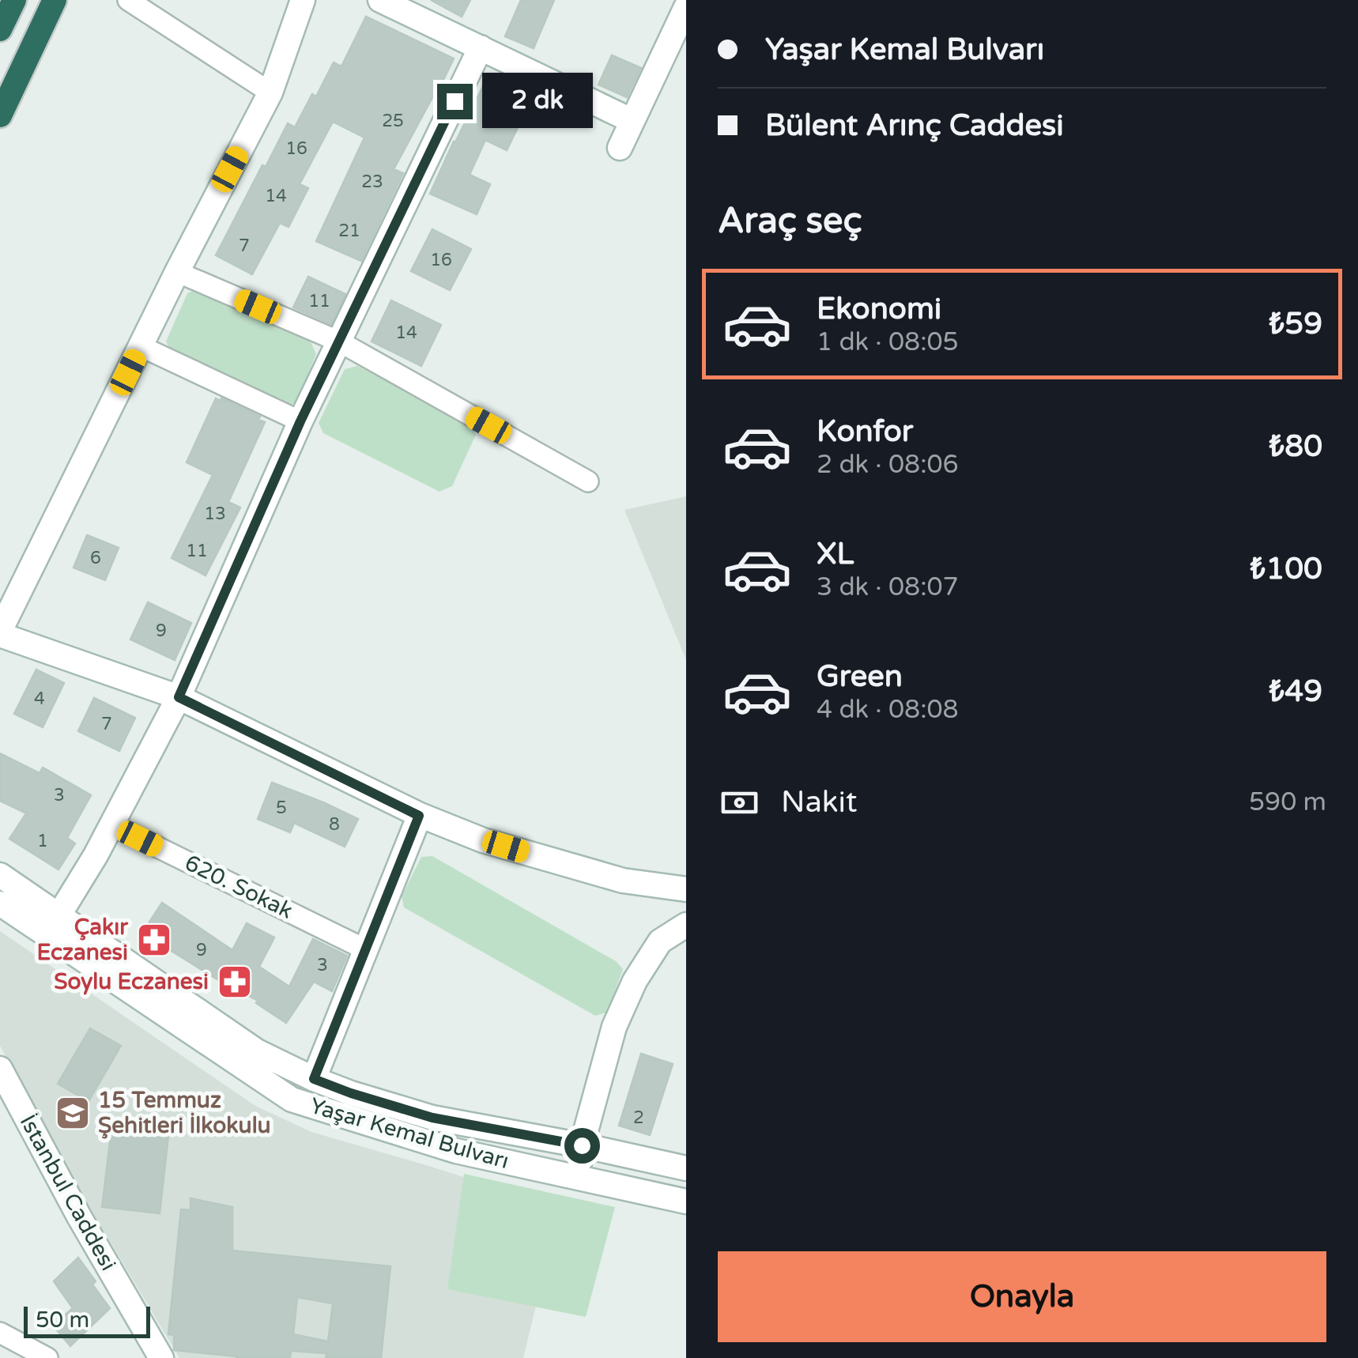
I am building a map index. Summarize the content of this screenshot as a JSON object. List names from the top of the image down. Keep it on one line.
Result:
{"streets":{"street":["620. Sokak","Yaşar Kemal Bulvarı","İstanbul Caddesi"]},"places":{"pharmacy":["Çakır Eczanesi","Soylu Eczanesi"],"school or university":["15 Temmuz Şehitleri İlkokulu"]},"house_numbers":["25","16","23","14","21","7","16","11","14","13","11","6","9","4","7","3","5","8","1","9","3","2"],"scale_bar":"50 m","page":{"banner":["Yaşar Kemal Bulvarı","Bülent Arınç Caddesi"],"bubble":"2 dk","heading":"Araç seç","list":[{"name":"Ekonomi","note":"1 dk · 08:05","value":"₺59"},{"name":"Konfor","note":"2 dk · 08:06","value":"₺80"},{"name":"XL","note":"3 dk · 08:07","value":"₺100"},{"name":"Green","note":"4 dk · 08:08","value":"₺49"}],"pay":["Nakit","590 m"],"buttons":"Onayla","scale":"50 m"}}
